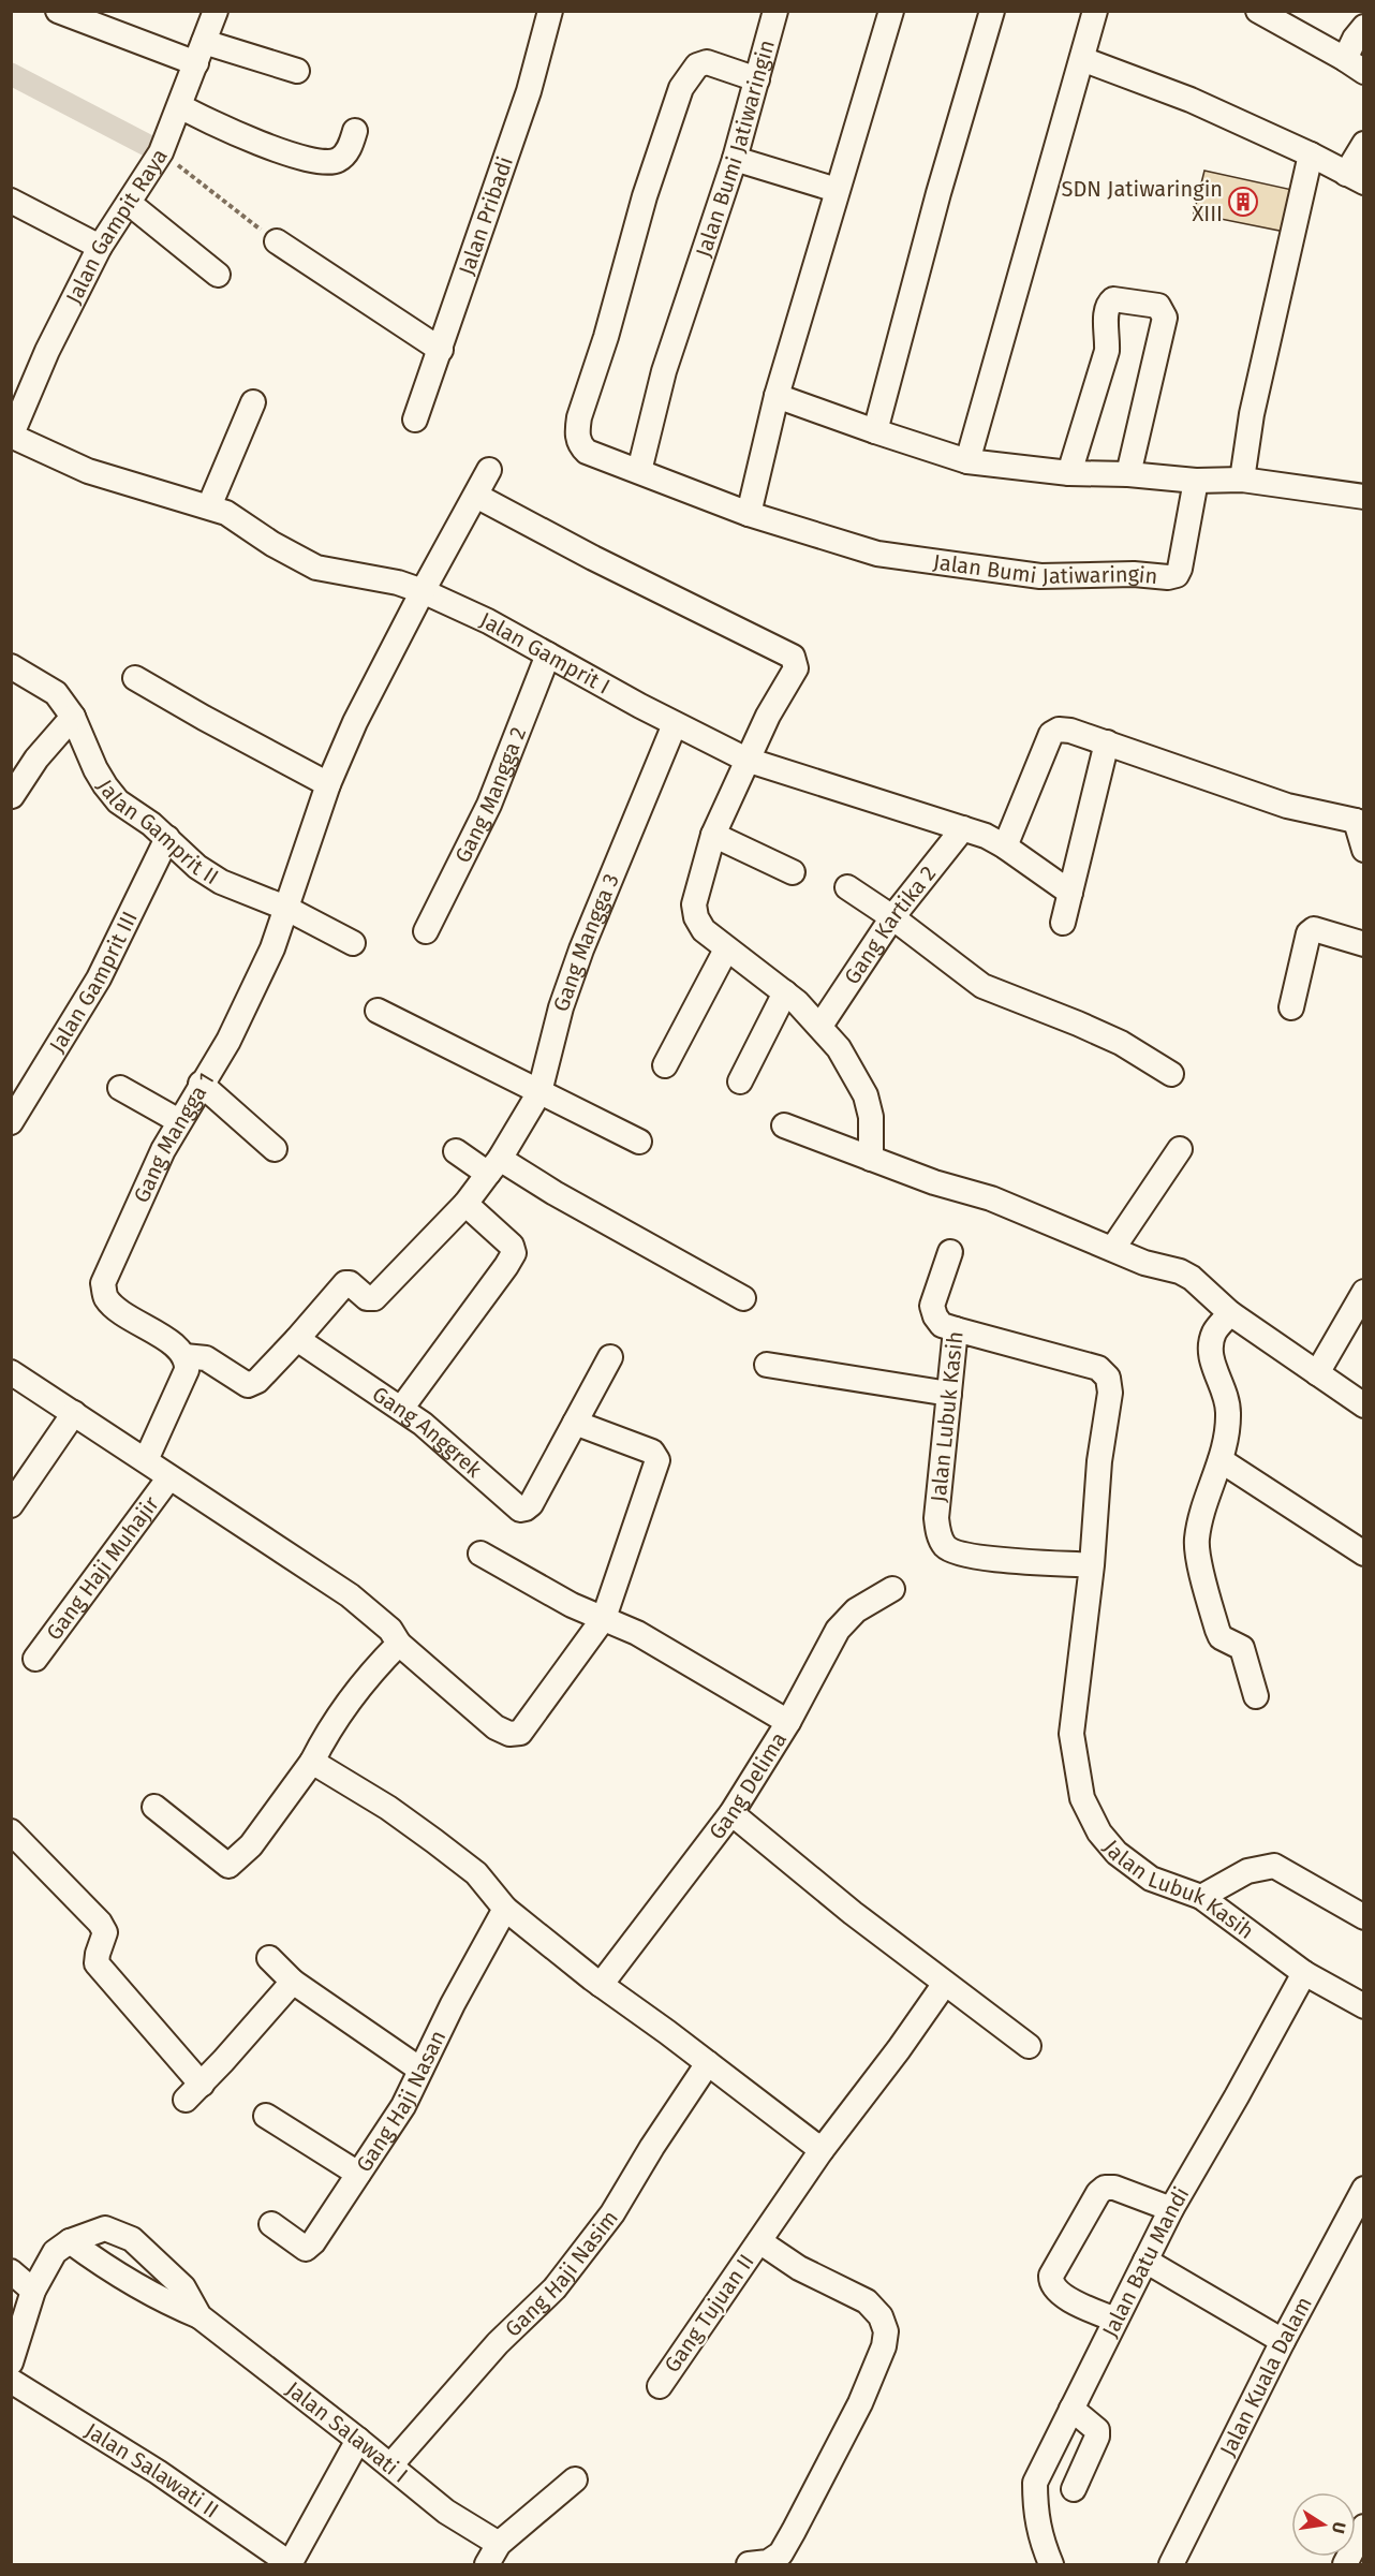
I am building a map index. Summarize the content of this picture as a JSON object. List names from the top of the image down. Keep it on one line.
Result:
{"streets":{"street":["Jalan Bumi Jatiwaringin","Jalan Pribadi","Jalan Gampit Raya","Jalan Gamprit I","Gang Mangga 2","Jalan Gamprit II","Gang Kartika 2","Gang Mangga 3","Jalan Gamprit III","Gang Mangga 1","Jalan Lubuk Kasih","Gang Anggrek","Gang Haji Muhajir","Gang Delima","Gang Haji Nasan","Jalan Batu Mandi","Gang Haji Nasim","Gang Tujuan II","Jalan Kuala Dalam","Jalan Salawati I","Jalan Salawati II"]},"crossings":[["Jalan Gampit Raya","Jalan Gamprit I"],["Jalan Gamprit I","Gang Mangga 2"],["Jalan Gamprit I","Gang Kartika 2"],["Jalan Gamprit I","Gang Mangga 3"],["Jalan Gamprit I","Gang Mangga 1"],["Jalan Gamprit II","Jalan Gamprit III"],["Jalan Gamprit II","Gang Mangga 1"],["Gang Mangga 3","Gang Anggrek"],["Jalan Lubuk Kasih","Jalan Batu Mandi"],["Gang Haji Nasim","Jalan Salawati I"]],"places":{"building":["SDN Jatiwaringin XIII"]},"north":"right"}
